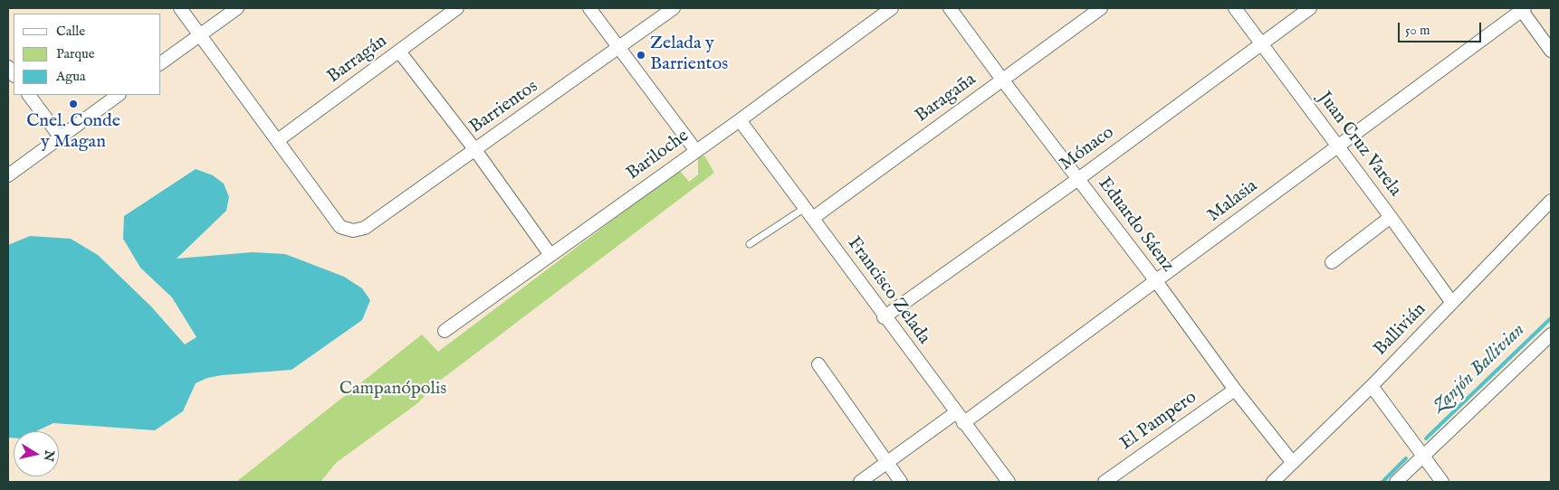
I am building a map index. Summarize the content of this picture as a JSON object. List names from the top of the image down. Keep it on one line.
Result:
{"streets":{"street":["Barragán","Baragaña","Barrientos","Juan Cruz Varela","Mónaco","Bariloche","Malasia","Eduardo Sáenz","Francisco Zelada","Ballivián","El Pampero"]},"crossings":[["Barragán","Barrientos"],["Baragaña","Eduardo Sáenz"],["Baragaña","Francisco Zelada"],["Juan Cruz Varela","Mónaco"],["Juan Cruz Varela","Malasia"],["Juan Cruz Varela","Ballivián"],["Mónaco","Eduardo Sáenz"],["Mónaco","Francisco Zelada"],["Bariloche","Francisco Zelada"],["Malasia","Eduardo Sáenz"],["Malasia","Francisco Zelada"],["Eduardo Sáenz","Ballivián"],["Eduardo Sáenz","El Pampero"]],"water":["Zanjón Ballivian"],"parks":["Campanópolis"],"places":["Zelada y Barrientos","Cnel. Conde y Magan"],"legend":["Calle","Parque","Agua"],"scale_bar":"50 m","north":"right"}
